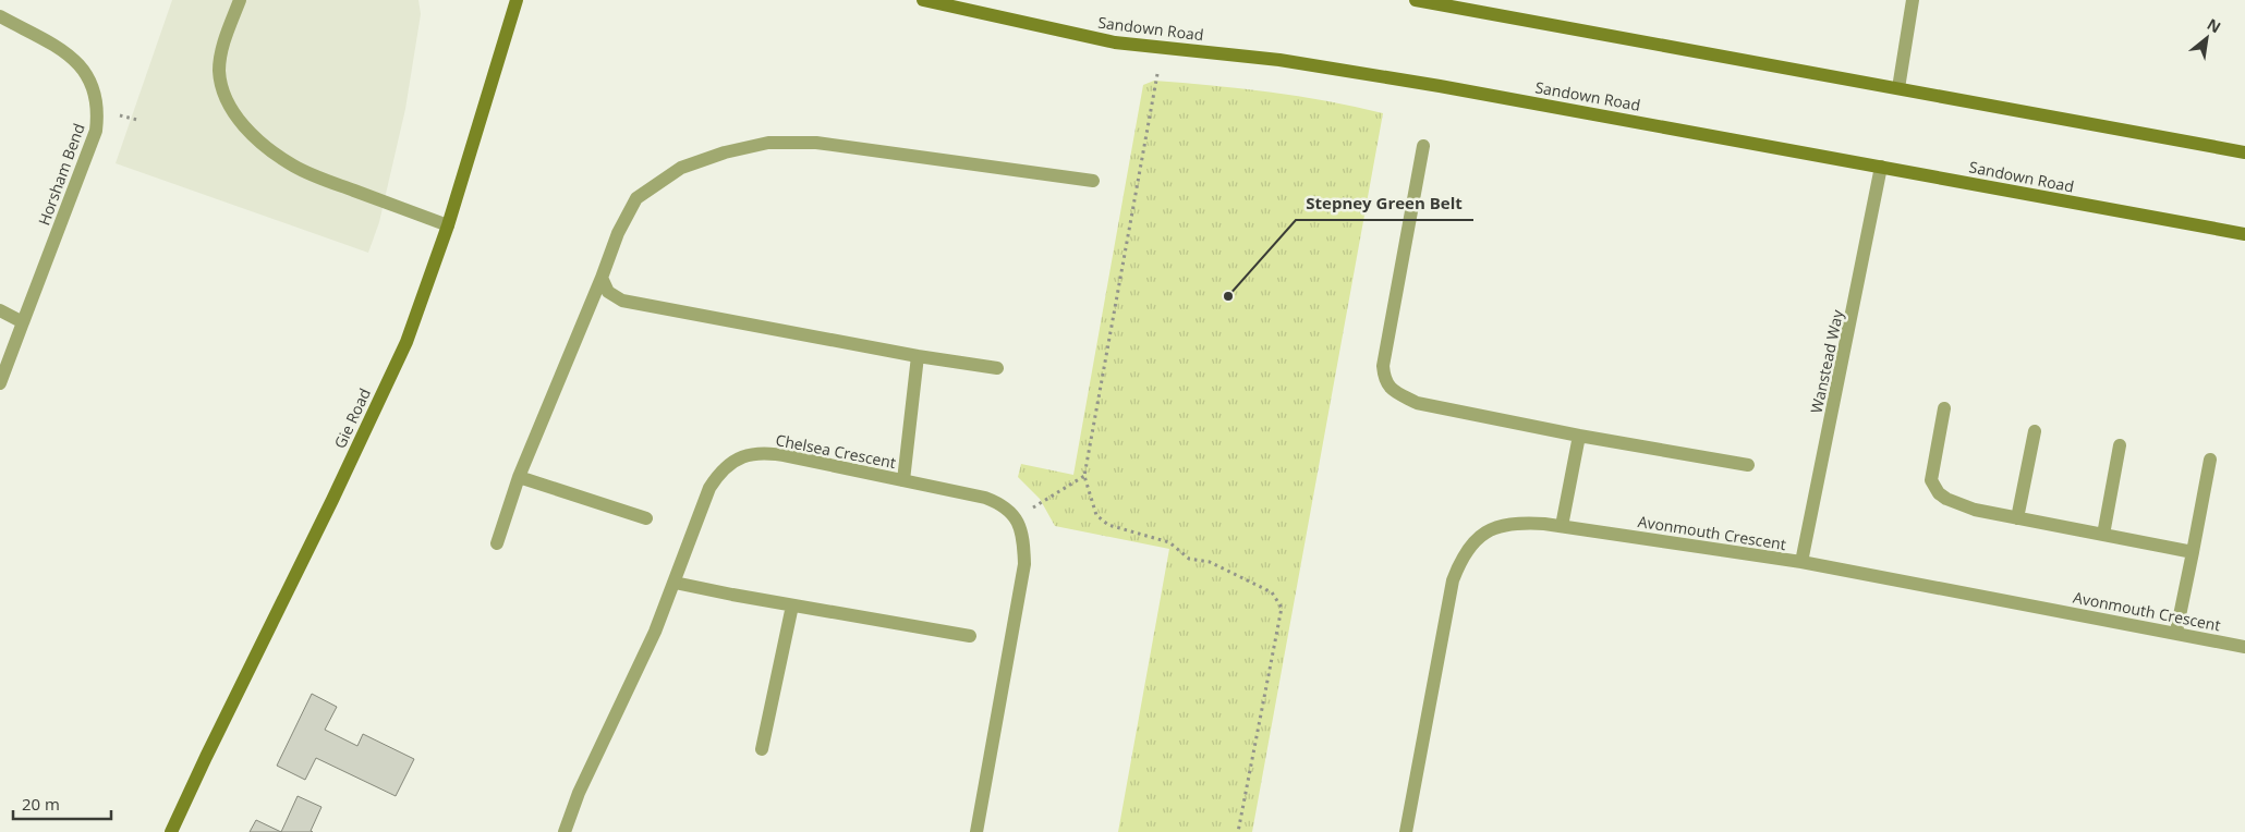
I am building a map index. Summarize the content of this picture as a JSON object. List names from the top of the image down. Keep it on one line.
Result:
{"streets":{"main road":["Sandown Road","Gie Road"],"street":["Horsham Bend","Wanstead Way","Chelsea Crescent","Avonmouth Crescent"]},"crossings":[["Sandown Road","Wanstead Way"],["Wanstead Way","Avonmouth Crescent"]],"places":["Stepney Green Belt"],"scale_bar":"20 m","north":"top right"}
